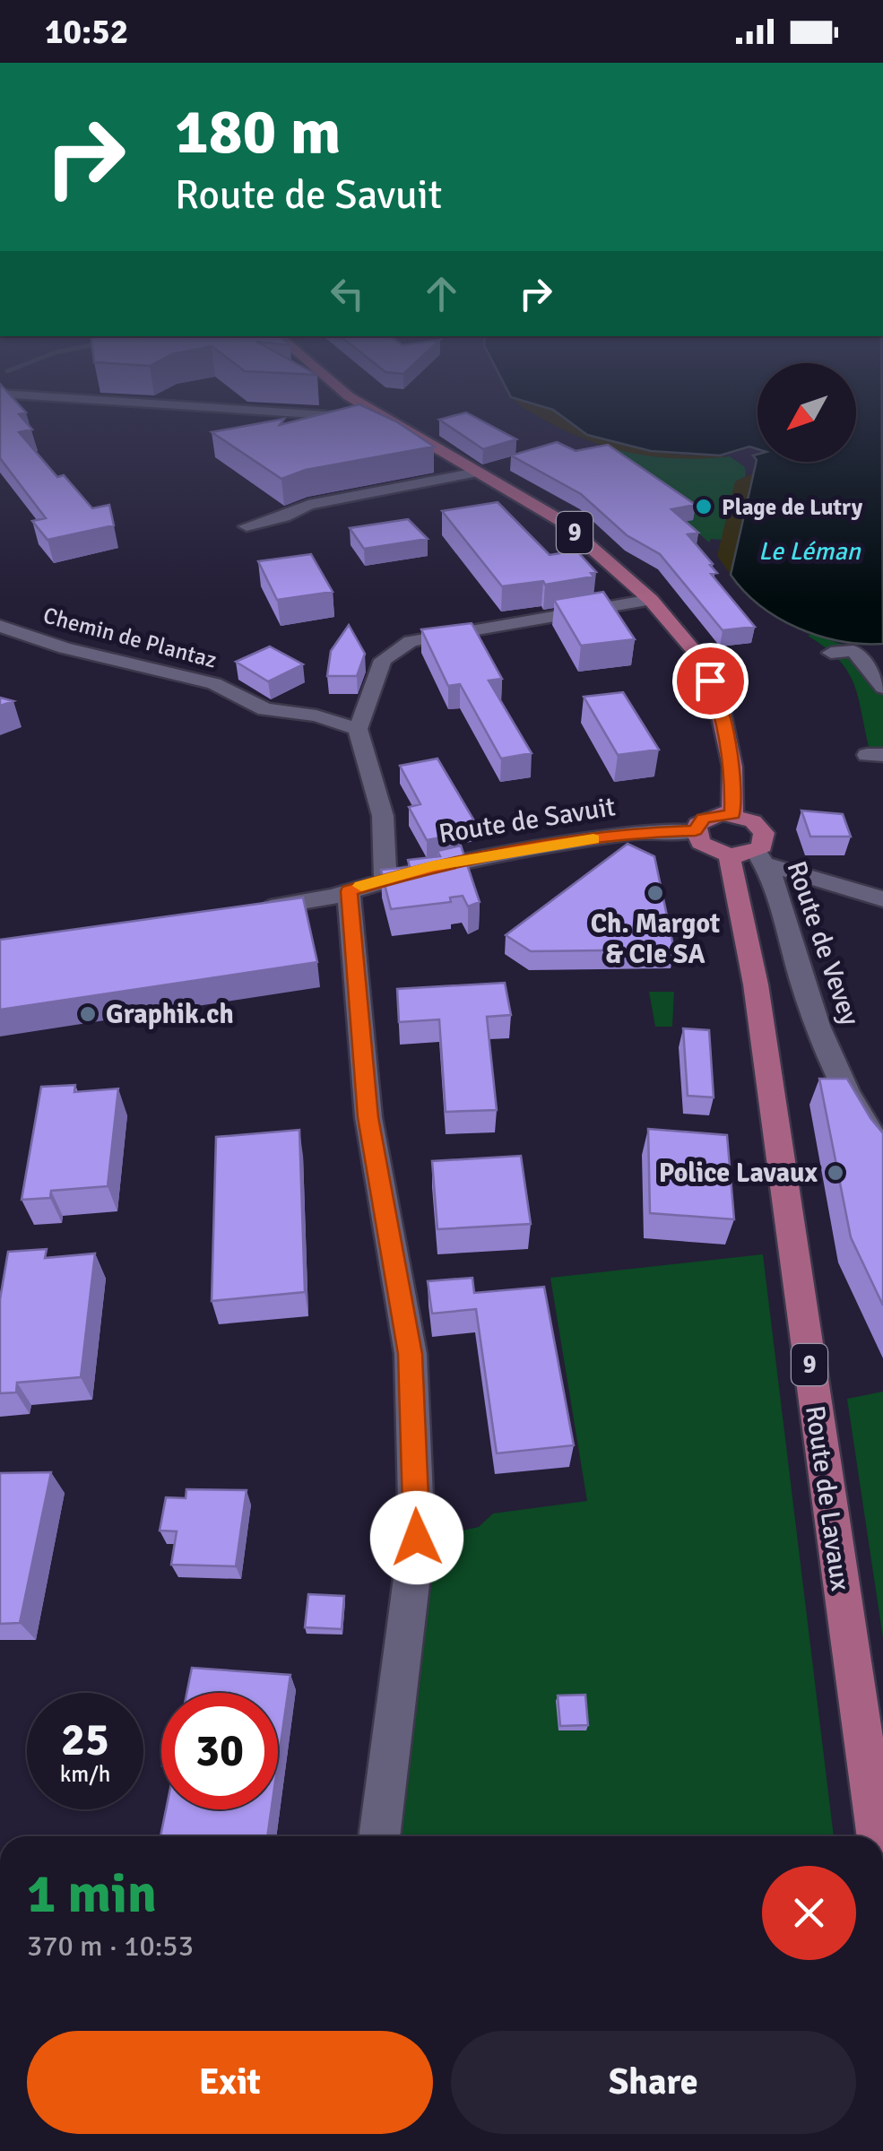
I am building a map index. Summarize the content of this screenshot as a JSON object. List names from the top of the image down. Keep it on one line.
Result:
{"streets":{"main road":["9","Route de Lavaux"],"street":["Chemin de Plantaz","Route de Savuit","Route de Vevey"]},"crossings":[["9","Route de Lavaux"],["Route de Vevey","Route de Lavaux"]],"water":["Le Léman"],"places":["Plage de Lutry","Ch. Margot & CIe SA","Graphik.ch","Police Lavaux"],"north":"bottom left","page":{"status":"10:52","turn":["180 m","Route de Savuit"],"speed":"25 km/h","limit":"30","heading":["1 min","370 m · 10:53"],"buttons":["Exit","Share"]}}
